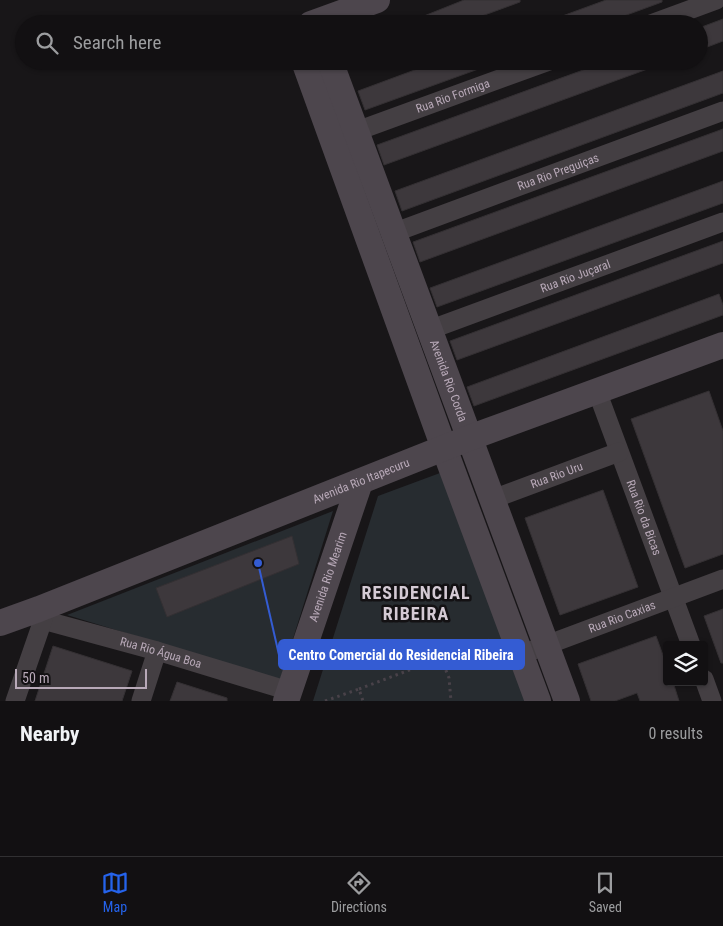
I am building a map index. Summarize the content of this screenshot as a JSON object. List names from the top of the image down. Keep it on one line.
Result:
{"streets":{"street":["Rua Rio Formiga","Rua Rio Preguiças","Rua Rio Juçaral","Avenida Rio Corda","Rua Rio Uru","Avenida Rio Itapecuru","Rua Rio da Bicas","Avenida Rio Mearim","Rua Rio Caxias","Rua Rio Água Boa"]},"crossings":[["Rua Rio Formiga","Avenida Rio Corda"],["Rua Rio Preguiças","Avenida Rio Corda"],["Rua Rio Juçaral","Avenida Rio Corda"],["Avenida Rio Corda","Rua Rio Uru"],["Avenida Rio Corda","Avenida Rio Itapecuru"],["Avenida Rio Corda","Rua Rio Caxias"],["Rua Rio Uru","Rua Rio da Bicas"],["Avenida Rio Itapecuru","Rua Rio da Bicas"],["Avenida Rio Itapecuru","Avenida Rio Mearim"],["Avenida Rio Itapecuru","Rua Rio Água Boa"],["Rua Rio da Bicas","Rua Rio Caxias"],["Avenida Rio Mearim","Rua Rio Água Boa"]],"districts":["RESIDENCIAL RIBEIRA"],"places":["Centro Comercial do Residencial Ribeira"],"scale_bar":"50 m","page":{"search":"Search here","scale":"50 m","heading":["Nearby","0 results"],"nav":["Map","Directions","Saved"]}}
